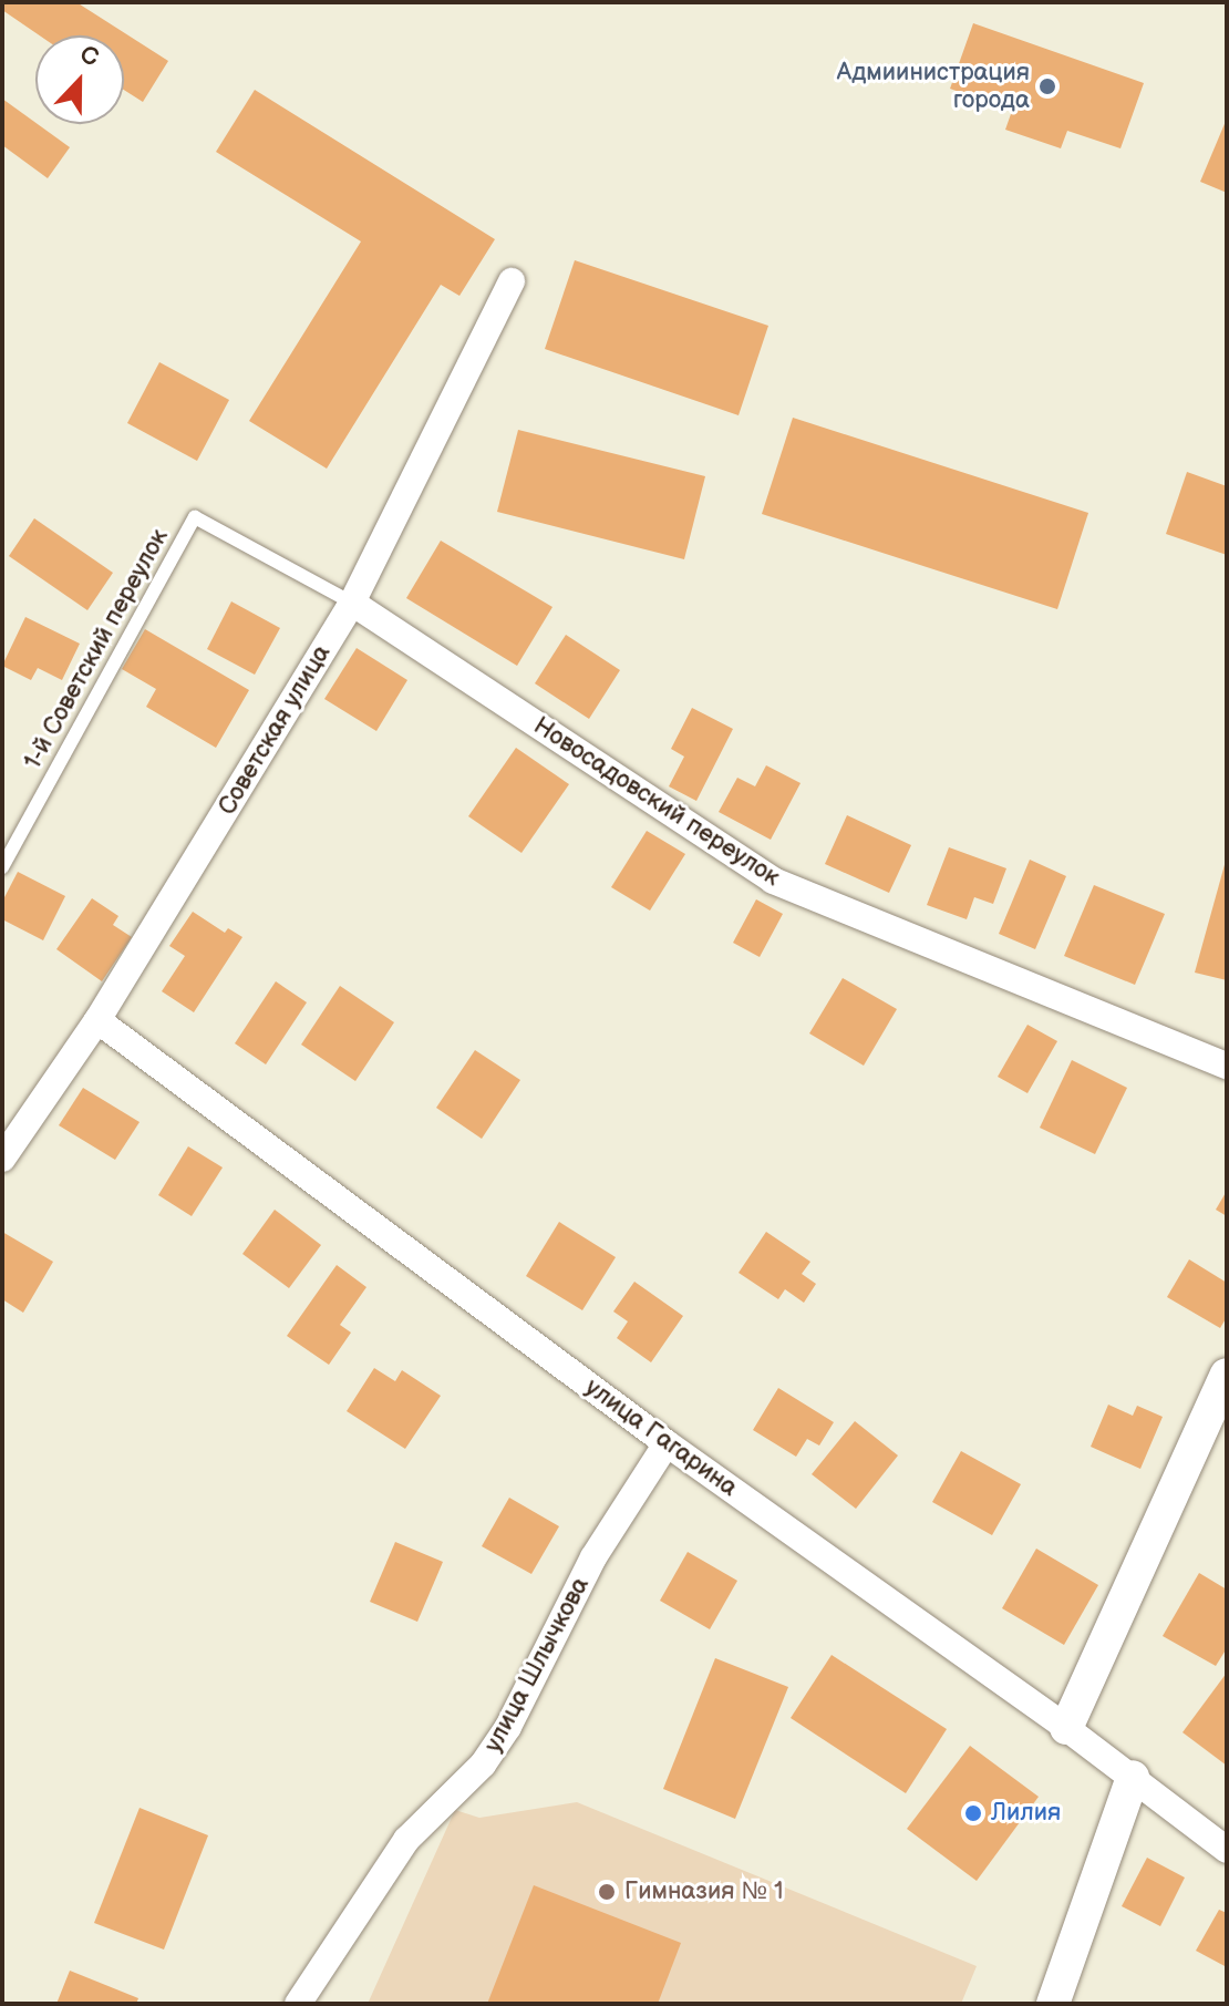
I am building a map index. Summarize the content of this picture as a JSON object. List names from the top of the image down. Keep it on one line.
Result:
{"streets":{"street":["Советская улица","Новосадовский переулок","улица Гагарина","улица Шлычкова"],"lane":["1-й Советский переулок"]},"crossings":[["1-й Советский переулок","Советская улица"],["1-й Советский переулок","Новосадовский переулок"],["Советская улица","Новосадовский переулок"],["Советская улица","улица Гагарина"],["улица Гагарина","улица Шлычкова"]],"places":["Адмиинистрация города","Лилия","Гимназия № 1"],"north":"top"}
